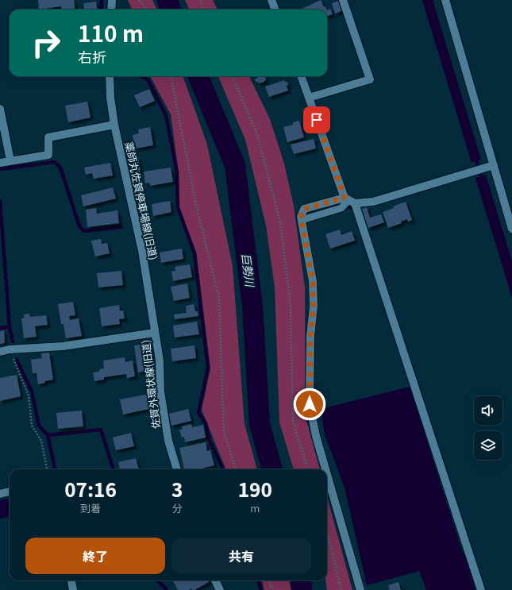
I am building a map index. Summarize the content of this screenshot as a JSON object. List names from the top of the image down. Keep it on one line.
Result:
{"streets":{"street":["薬師丸佐賀停車場線(旧道)","佐賀外環状線(旧道)"]},"crossings":[["薬師丸佐賀停車場線(旧道)","佐賀外環状線(旧道)"]],"water":["巨勢川"],"page":{"turn":["110 m","右折"],"eta":["07:16","到着","3","分","190","m"],"buttons":["終了","共有"]}}
